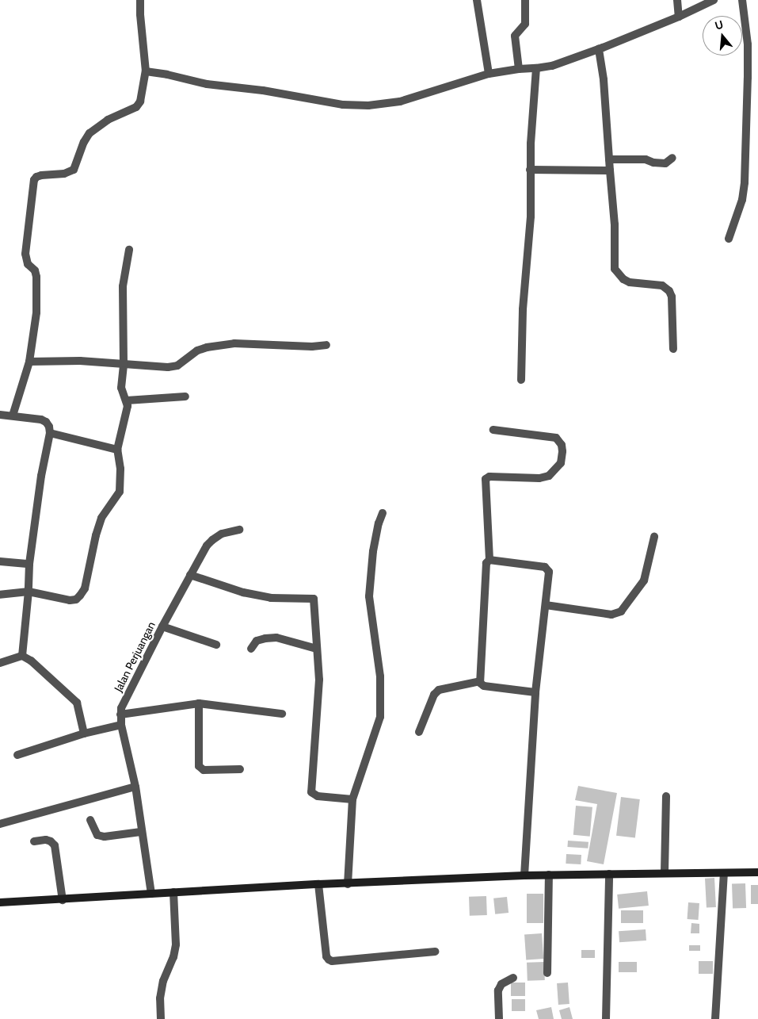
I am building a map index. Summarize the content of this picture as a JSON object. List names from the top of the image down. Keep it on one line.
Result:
{"streets":{"street":["Jalan Perjuangan"]},"north":"top"}
